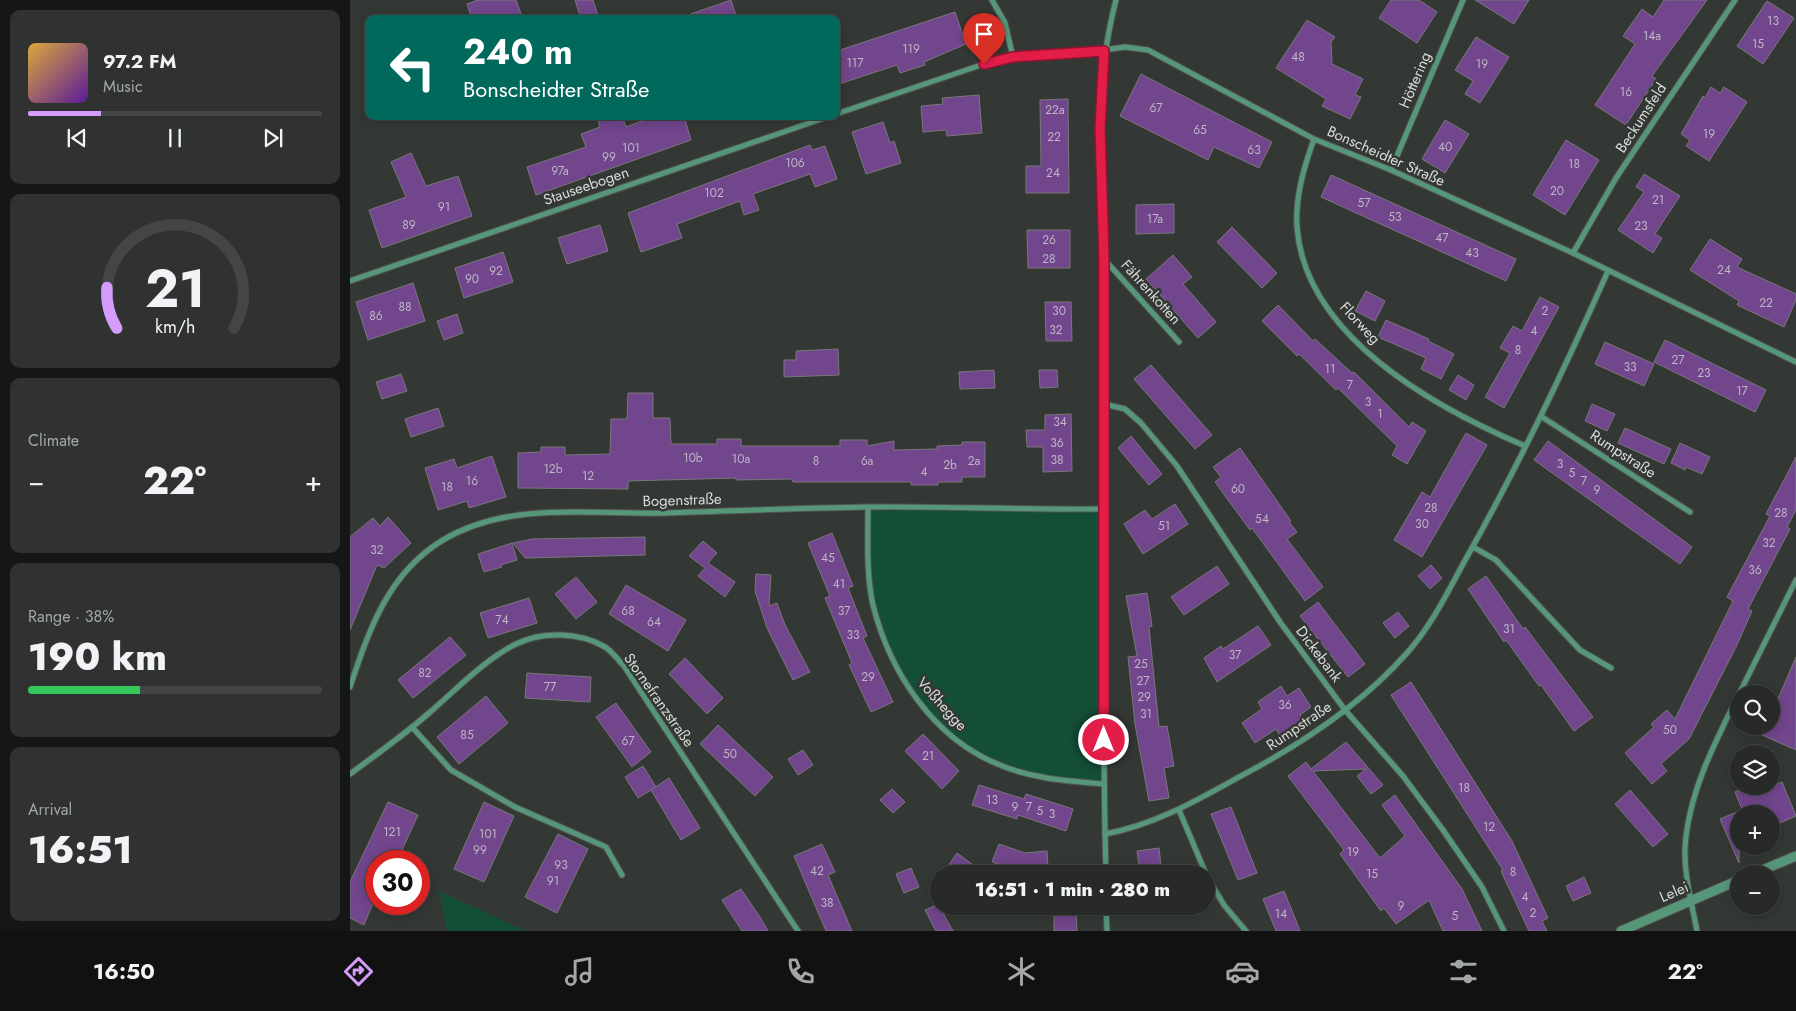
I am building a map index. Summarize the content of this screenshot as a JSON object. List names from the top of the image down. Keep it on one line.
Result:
{"streets":{"street":["Höttering","Beckumsfeld","Bonscheidter Straße","Stauseebogen","Fährenkotten","Florweg","Rumpstraße","Bogenstraße","Dickebank","Stornefranzstraße","Voßhegge","Lelei"]},"crossings":[["Höttering","Bonscheidter Straße"],["Beckumsfeld","Bonscheidter Straße"],["Bonscheidter Straße","Fährenkotten"],["Bonscheidter Straße","Florweg"],["Bonscheidter Straße","Rumpstraße"],["Fährenkotten","Rumpstraße"],["Fährenkotten","Bogenstraße"],["Fährenkotten","Dickebank"],["Fährenkotten","Voßhegge"],["Florweg","Rumpstraße"],["Rumpstraße","Dickebank"],["Bogenstraße","Voßhegge"]],"house_numbers":["13","14a","15","119","48","117","19","16","67","22a","65","19","22","40","101","63","99","106","18","97a","24","20","102","21","57","91","53","17a","89","23","47","26","43","28","24","92","90","22","88","30","2","86","32","4","8","27","33","11","23","7","17","3","1","34","36","10b","10a","38","8","6a","2a","3","2b","12b","4","5","12","16","7","18","60","9","28","28","54","30","51","32","32","45","36","41","68","37","74","64","31","33","37","25","82","29","27","77","29","36","31","50","85","67","50","21","18","13","9","7","5","3","12","121","101","99","19","93","42","8","15","91","4","38","9","2","14","5"],"page":{"turn":["240 m","Bonscheidter Straße"],"song":["97.2 FM","Music"],"tile":["Climate",["Range · 38%","190 km"],["Arrival","16:51"]],"heat":["−","22°","+"],"map_buttons":["+","−"],"limit":"30","trip":"16:51 · 1 min · 280 m","tabs":["16:50","22°"],"gauge":["21","km/h"]}}
